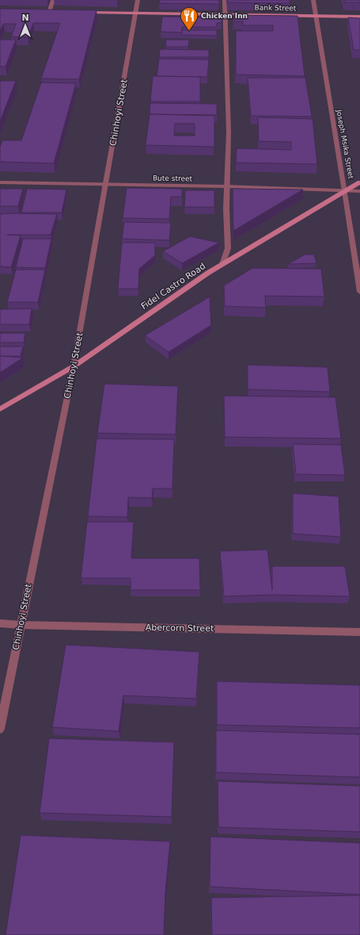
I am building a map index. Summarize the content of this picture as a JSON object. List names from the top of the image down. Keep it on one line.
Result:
{"streets":{"main road":["Bank Street","Fidel Castro Road"],"street":["Chinhoyi Street","Joseph Msika Street","Bute street","Abercorn Street"]},"crossings":[["Bank Street","Chinhoyi Street"],["Bank Street","Joseph Msika Street"],["Chinhoyi Street","Bute street"],["Chinhoyi Street","Fidel Castro Road"],["Chinhoyi Street","Abercorn Street"],["Joseph Msika Street","Bute street"],["Joseph Msika Street","Fidel Castro Road"],["Bute street","Fidel Castro Road"]],"places":{"restaurant":["Chicken Inn"]},"north":"top"}
